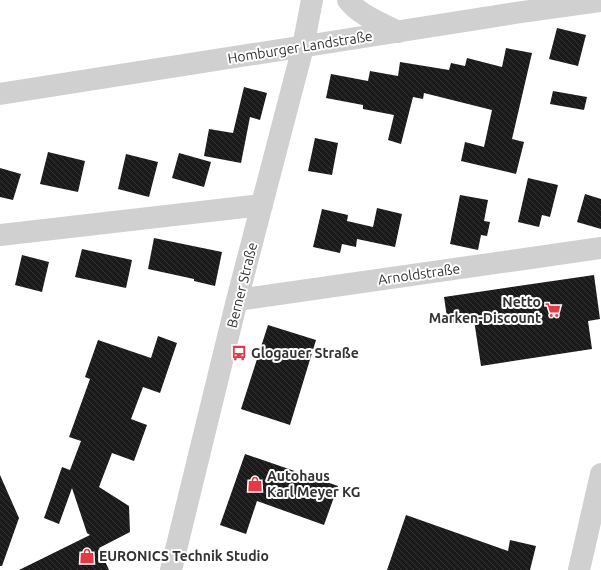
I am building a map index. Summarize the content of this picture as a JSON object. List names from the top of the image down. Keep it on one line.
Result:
{"streets":{"street":["Homburger Landstraße","Arnoldstraße","Berner Straße"]},"crossings":[["Homburger Landstraße","Berner Straße"],["Arnoldstraße","Berner Straße"]],"places":{"supermarket":["Netto Marken-Discount"],"bus stop":["Glogauer Straße"],"shop":["Autohaus Karl Meyer KG","EURONICS Technik Studio"]}}
